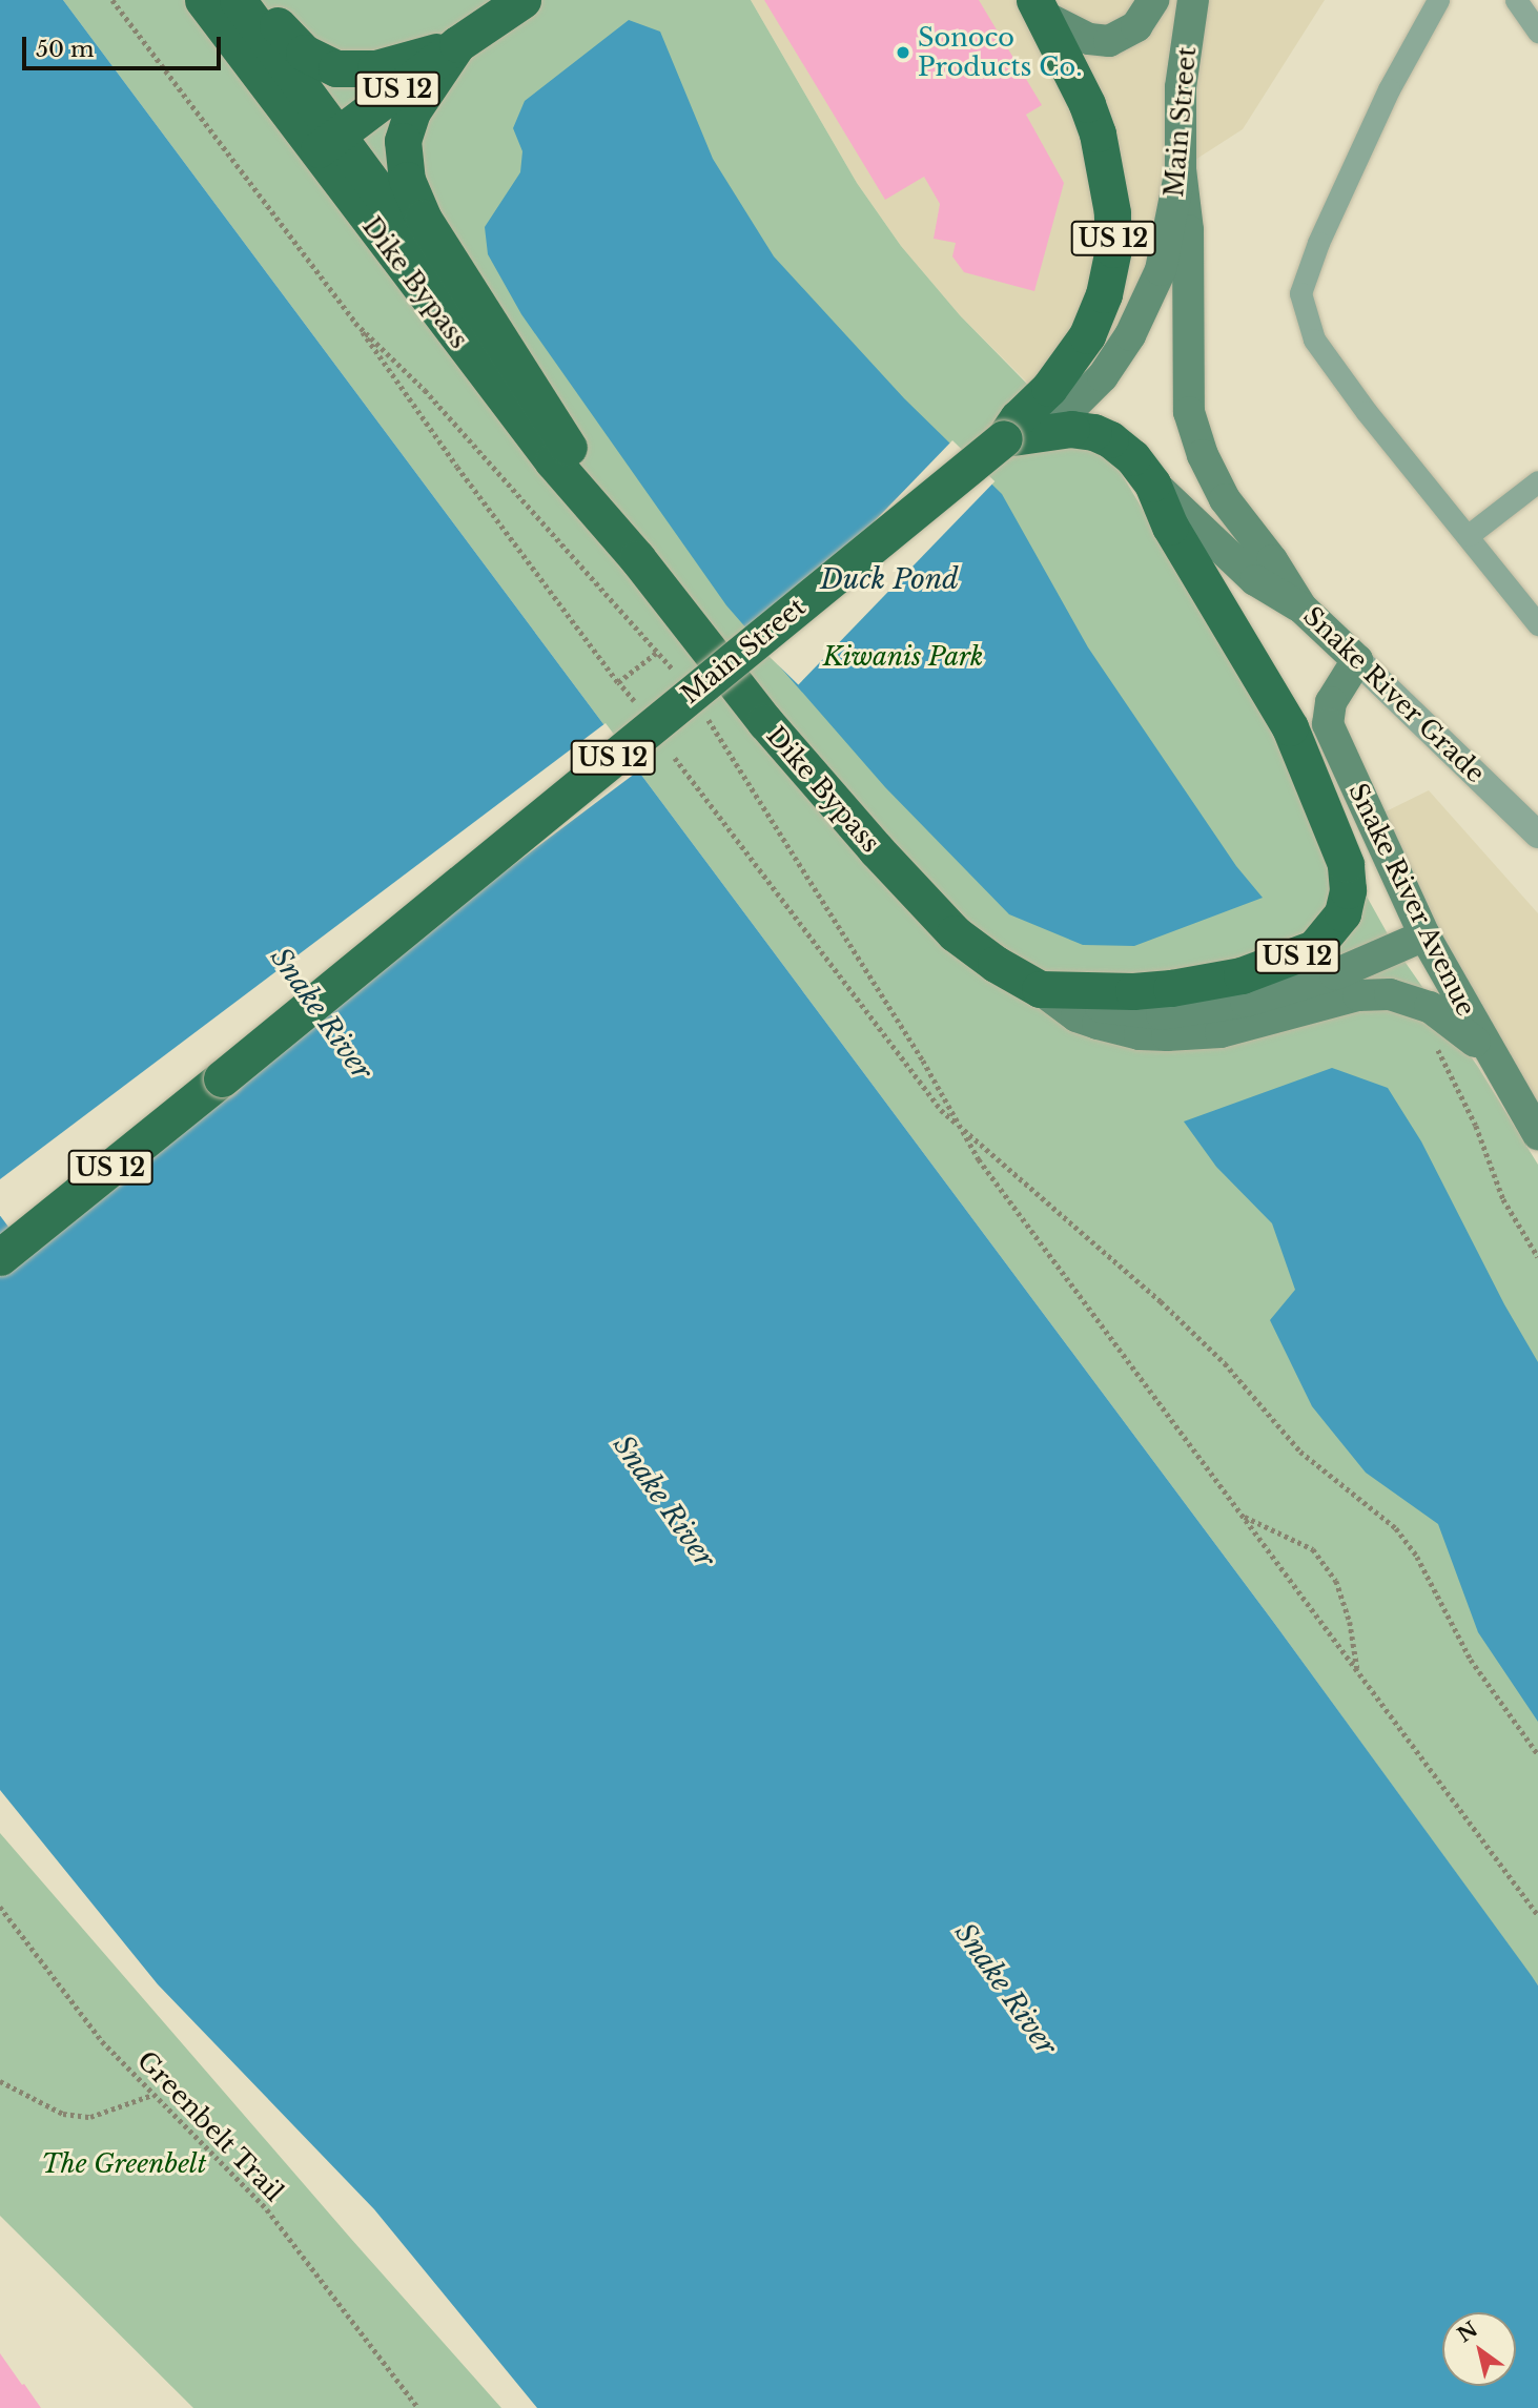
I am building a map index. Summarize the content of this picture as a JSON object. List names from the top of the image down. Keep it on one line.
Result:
{"streets":{"highway":["US 12","Main Street","Dike Bypass"],"main road":["Snake River Grade","Snake River Avenue"],"path":["Greenbelt Trail"]},"crossings":[["US 12","Main Street"],["US 12","Dike Bypass"],["US 12","Snake River Avenue"],["Main Street","Snake River Grade"],["Snake River Grade","Snake River Avenue"]],"water":["Duck Pond","Snake River"],"parks":["Kiwanis Park","The Greenbelt"],"places":["Sonoco Products Co."],"scale_bar":"50 m","north":"top left"}
